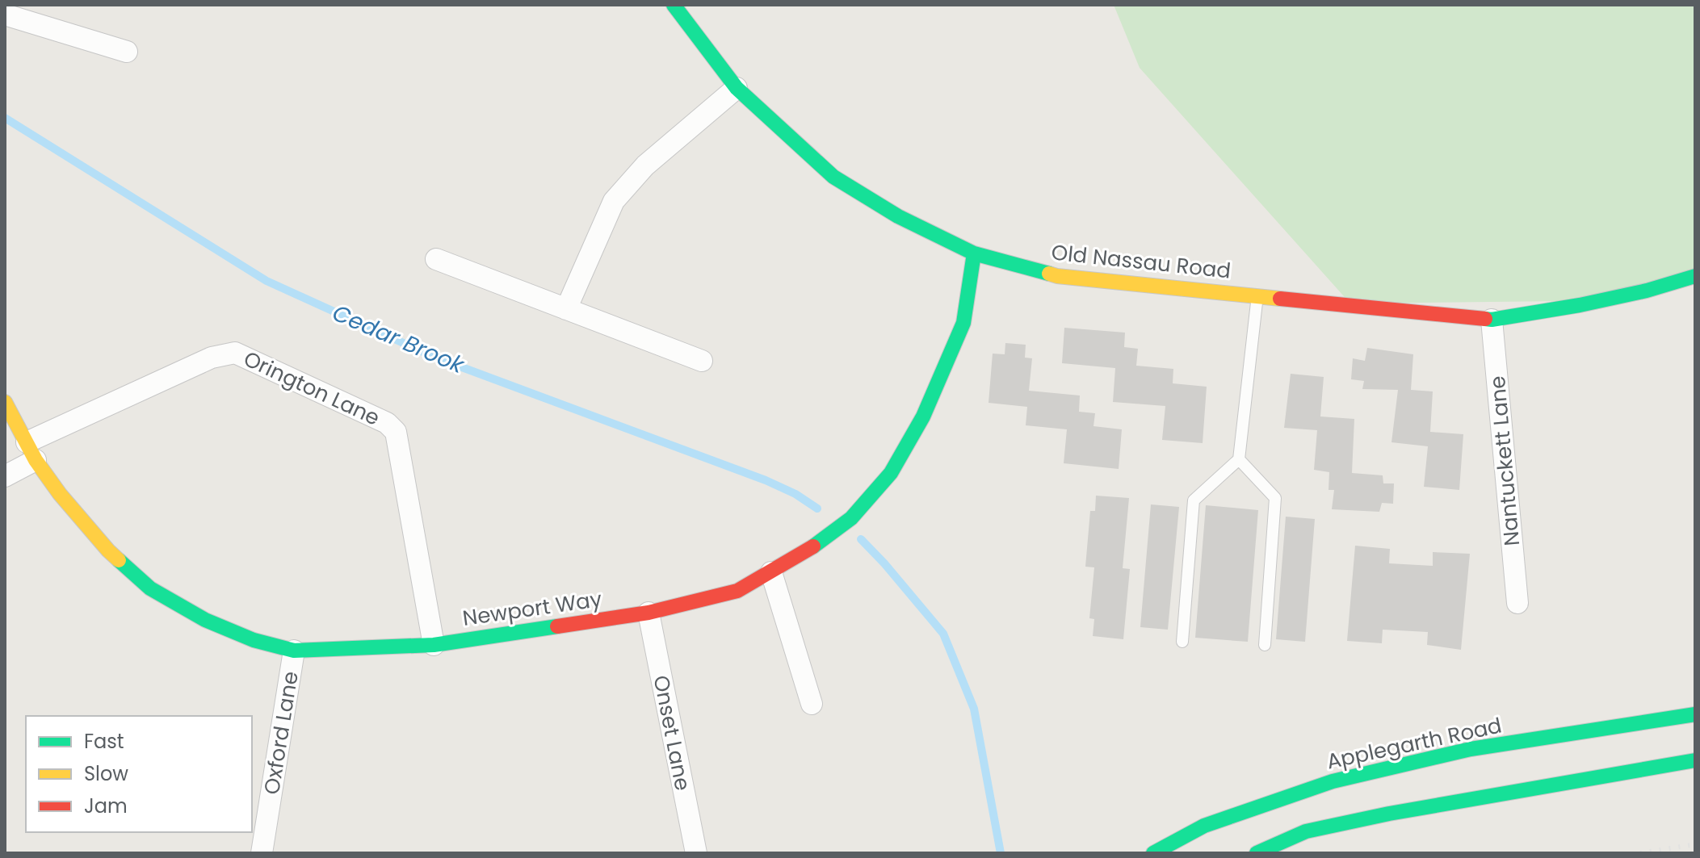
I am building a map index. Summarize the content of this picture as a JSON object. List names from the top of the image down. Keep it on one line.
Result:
{"streets":{"street":["Old Nassau Road","Orington Lane","Nantuckett Lane","Newport Way","Oxford Lane","Onset Lane","Applegarth Road"]},"crossings":[["Old Nassau Road","Nantuckett Lane"],["Old Nassau Road","Newport Way"],["Orington Lane","Newport Way"],["Newport Way","Oxford Lane"],["Newport Way","Onset Lane"]],"water":["Cedar Brook"],"legend":["Fast","Slow","Jam"]}
